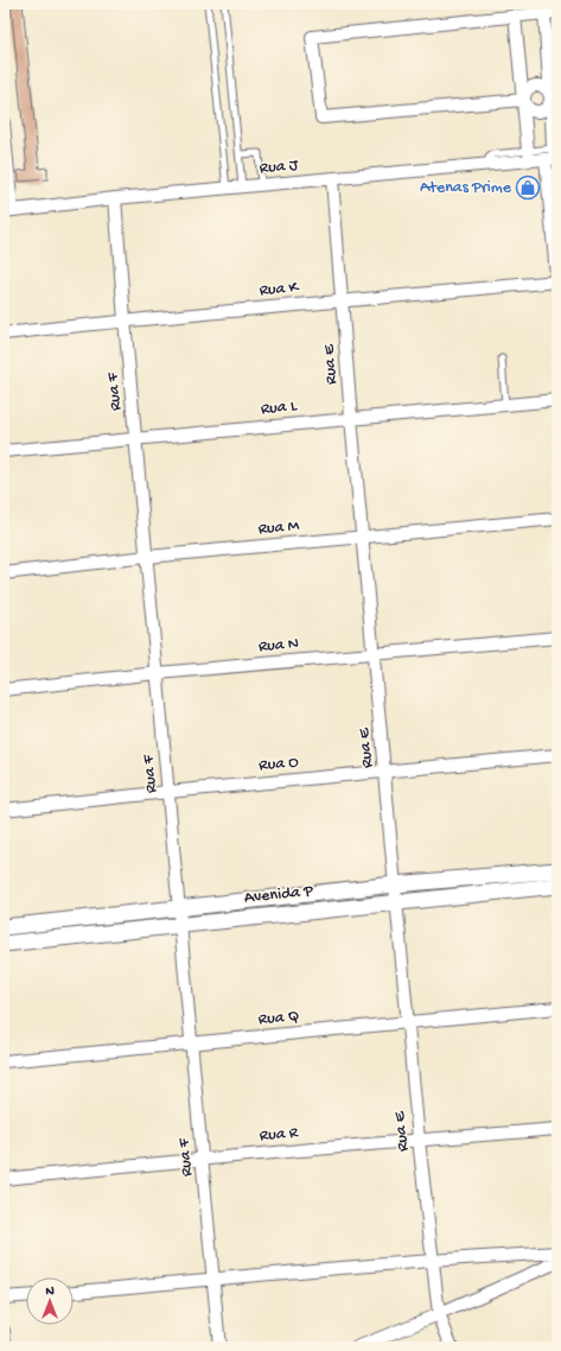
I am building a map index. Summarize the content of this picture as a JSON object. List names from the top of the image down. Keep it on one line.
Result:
{"streets":{"street":["Rua J","Rua K","Rua E","Rua F","Rua L","Rua M","Rua N","Rua O","Avenida P","Rua Q","Rua R"]},"crossings":[["Rua J","Rua E"],["Rua J","Rua F"],["Rua K","Rua E"],["Rua K","Rua F"],["Rua E","Rua L"],["Rua E","Rua M"],["Rua E","Rua N"],["Rua E","Rua O"],["Rua E","Avenida P"],["Rua E","Rua Q"],["Rua E","Rua R"],["Rua F","Rua L"],["Rua F","Rua M"],["Rua F","Rua N"],["Rua F","Rua O"],["Rua F","Avenida P"],["Rua F","Rua Q"],["Rua F","Rua R"]],"places":{"shop":["Atenas Prime"]},"north":"top"}
